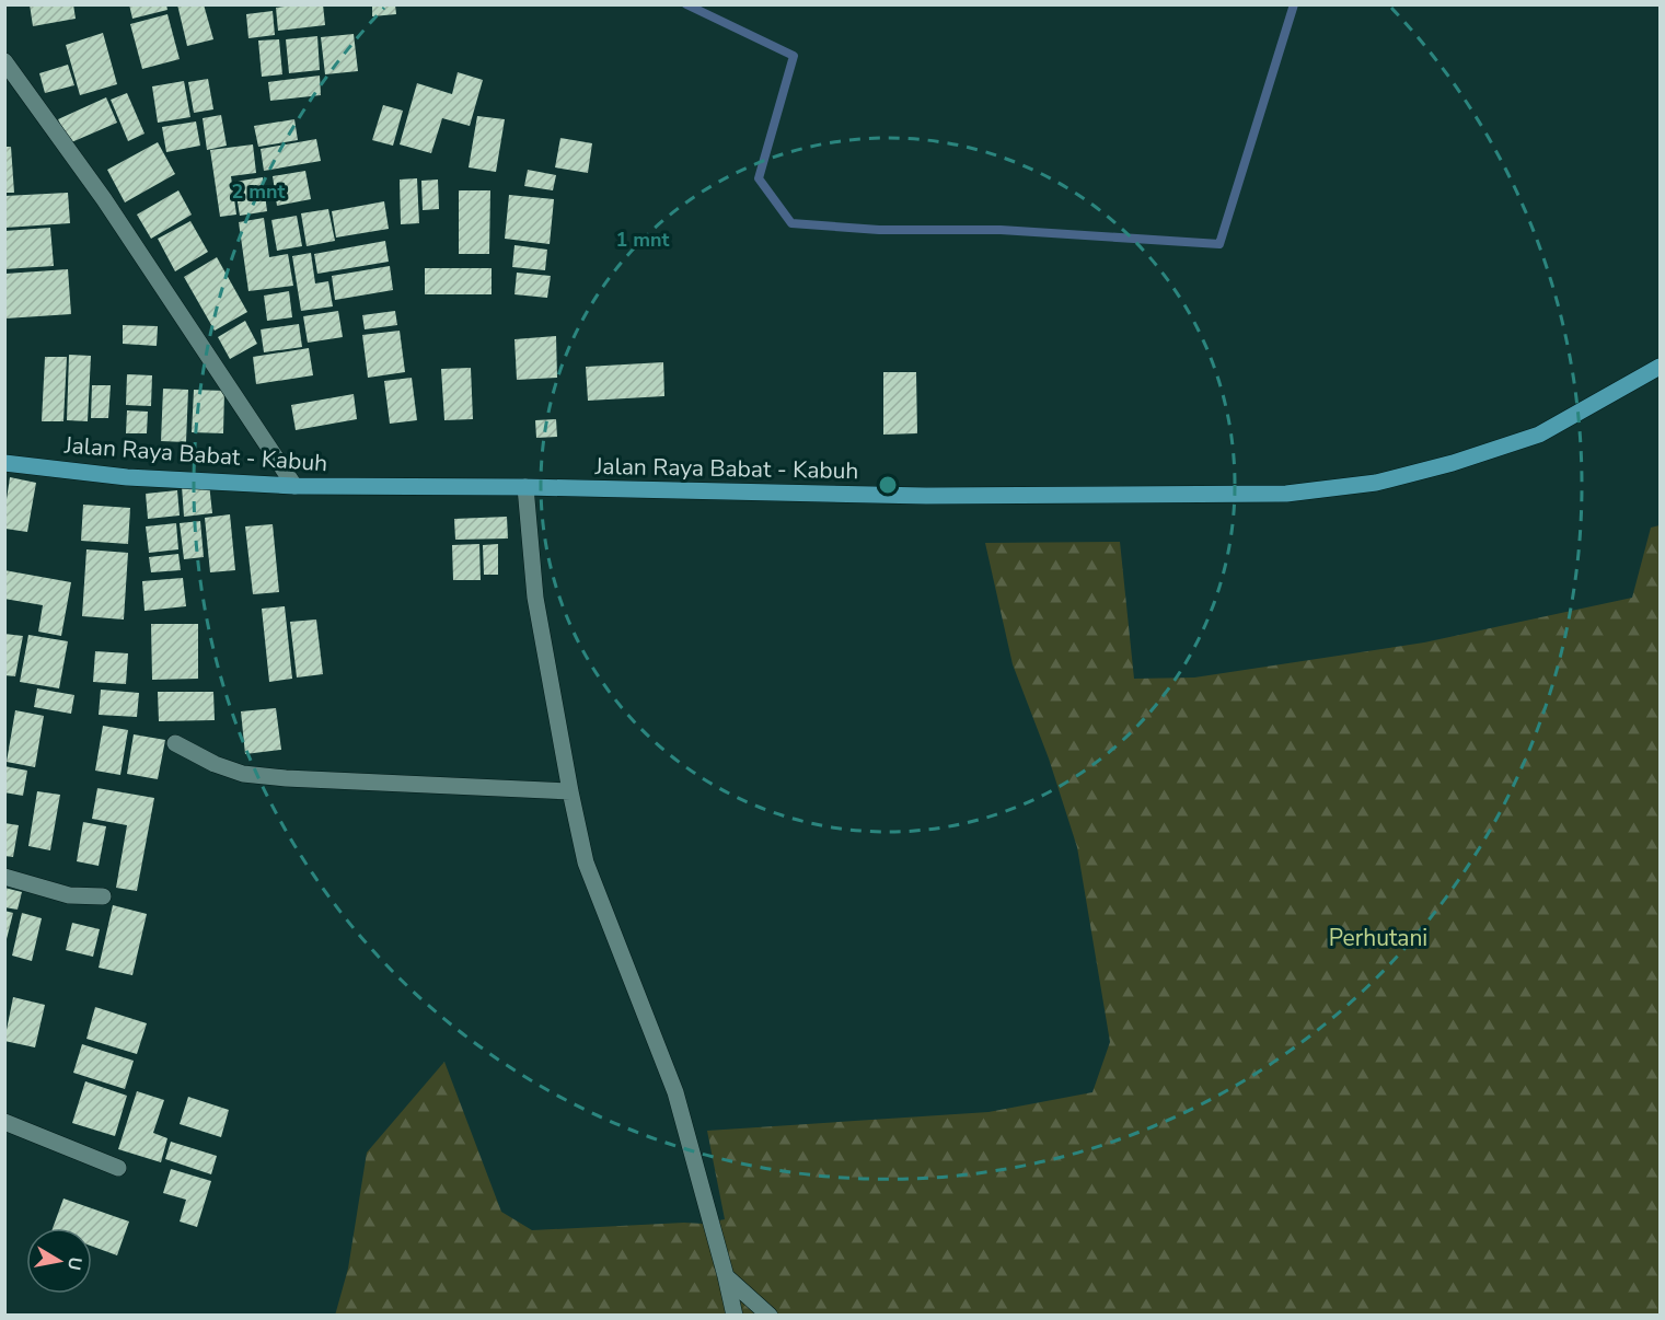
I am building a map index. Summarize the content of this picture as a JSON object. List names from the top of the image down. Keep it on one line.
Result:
{"streets":{"main road":["Jalan Raya Babat - Kabuh"]},"parks":["Perhutani"],"north":"right","rings":["2 mnt","1 mnt"]}
